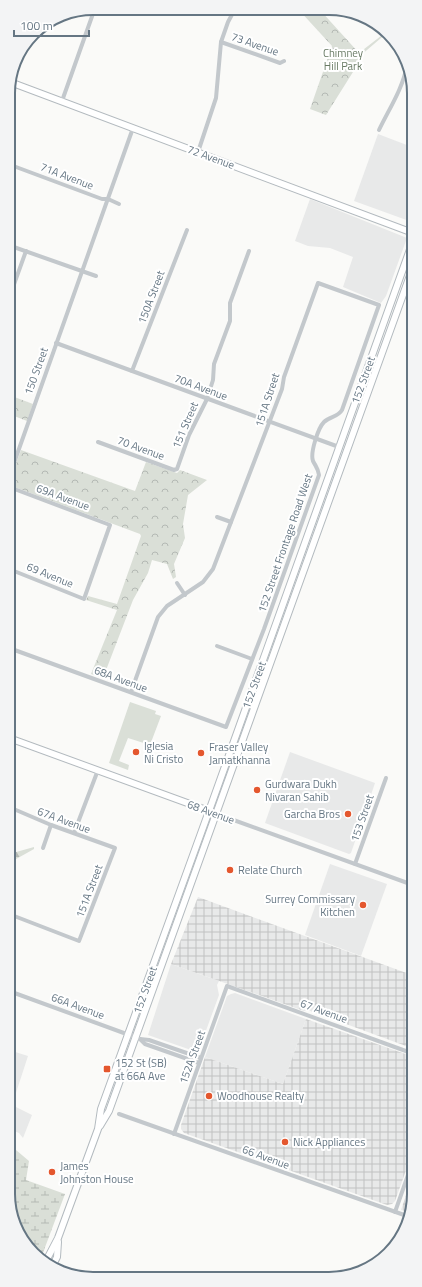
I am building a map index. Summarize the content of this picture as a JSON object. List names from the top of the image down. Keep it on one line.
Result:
{"streets":{"main road":["72 Avenue","152 Street","68 Avenue"],"street":["73 Avenue","71A Avenue","150A Street","150 Street","70A Avenue","151A Street","151 Street","70 Avenue","69A Avenue","152 Street Frontage Road West","69 Avenue","68A Avenue","153 Street","67A Avenue","66A Avenue","67 Avenue","152A Street","66 Avenue"]},"crossings":[["72 Avenue","150 Street"],["71A Avenue","150 Street"],["150A Street","70A Avenue"],["150 Street","70A Avenue"],["152 Street","70A Avenue"],["152 Street","68 Avenue"],["152 Street","66A Avenue"],["70A Avenue","151A Street"],["70A Avenue","151 Street"],["70A Avenue","152 Street Frontage Road West"],["151A Street","152 Street Frontage Road West"],["151A Street","68A Avenue"],["151A Street","67A Avenue"],["151 Street","70 Avenue"],["69A Avenue","69 Avenue"],["152 Street Frontage Road West","68A Avenue"],["68 Avenue","153 Street"],["66A Avenue","152A Street"],["67 Avenue","152A Street"],["152A Street","66 Avenue"]],"parks":["Chimney Hill Park"],"places":{"other":["Iglesia Ni Cristo","Fraser Valley Jamatkhanna","Gurdwara Dukh Nivaran Sahib","Garcha Bros","Relate Church","Surrey Commissary Kitchen","Woodhouse Realty","Nick Appliances","James Johnston House"],"transit":["152 St (SB) at 66A Ave"]},"scale_bar":"100 m"}
